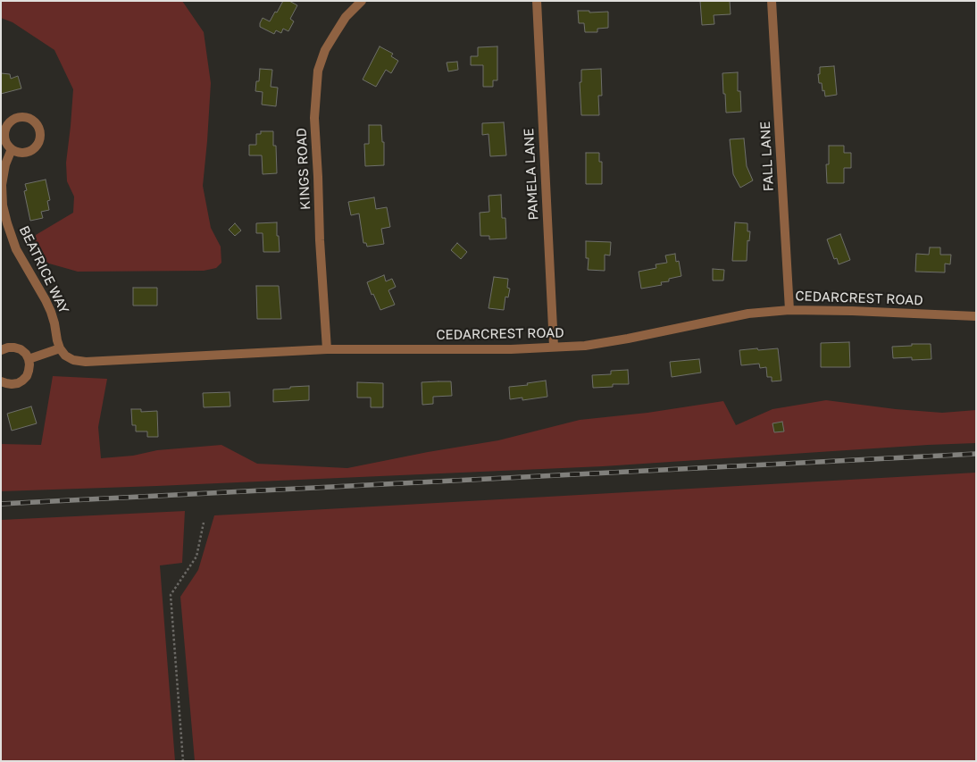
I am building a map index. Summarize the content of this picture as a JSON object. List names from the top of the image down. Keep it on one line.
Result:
{"streets":{"street":["FALL LANE","KINGS ROAD","PAMELA LANE","BEATRICE WAY","CEDARCREST ROAD"]},"crossings":[["FALL LANE","CEDARCREST ROAD"],["KINGS ROAD","CEDARCREST ROAD"],["PAMELA LANE","CEDARCREST ROAD"],["BEATRICE WAY","CEDARCREST ROAD"]]}
